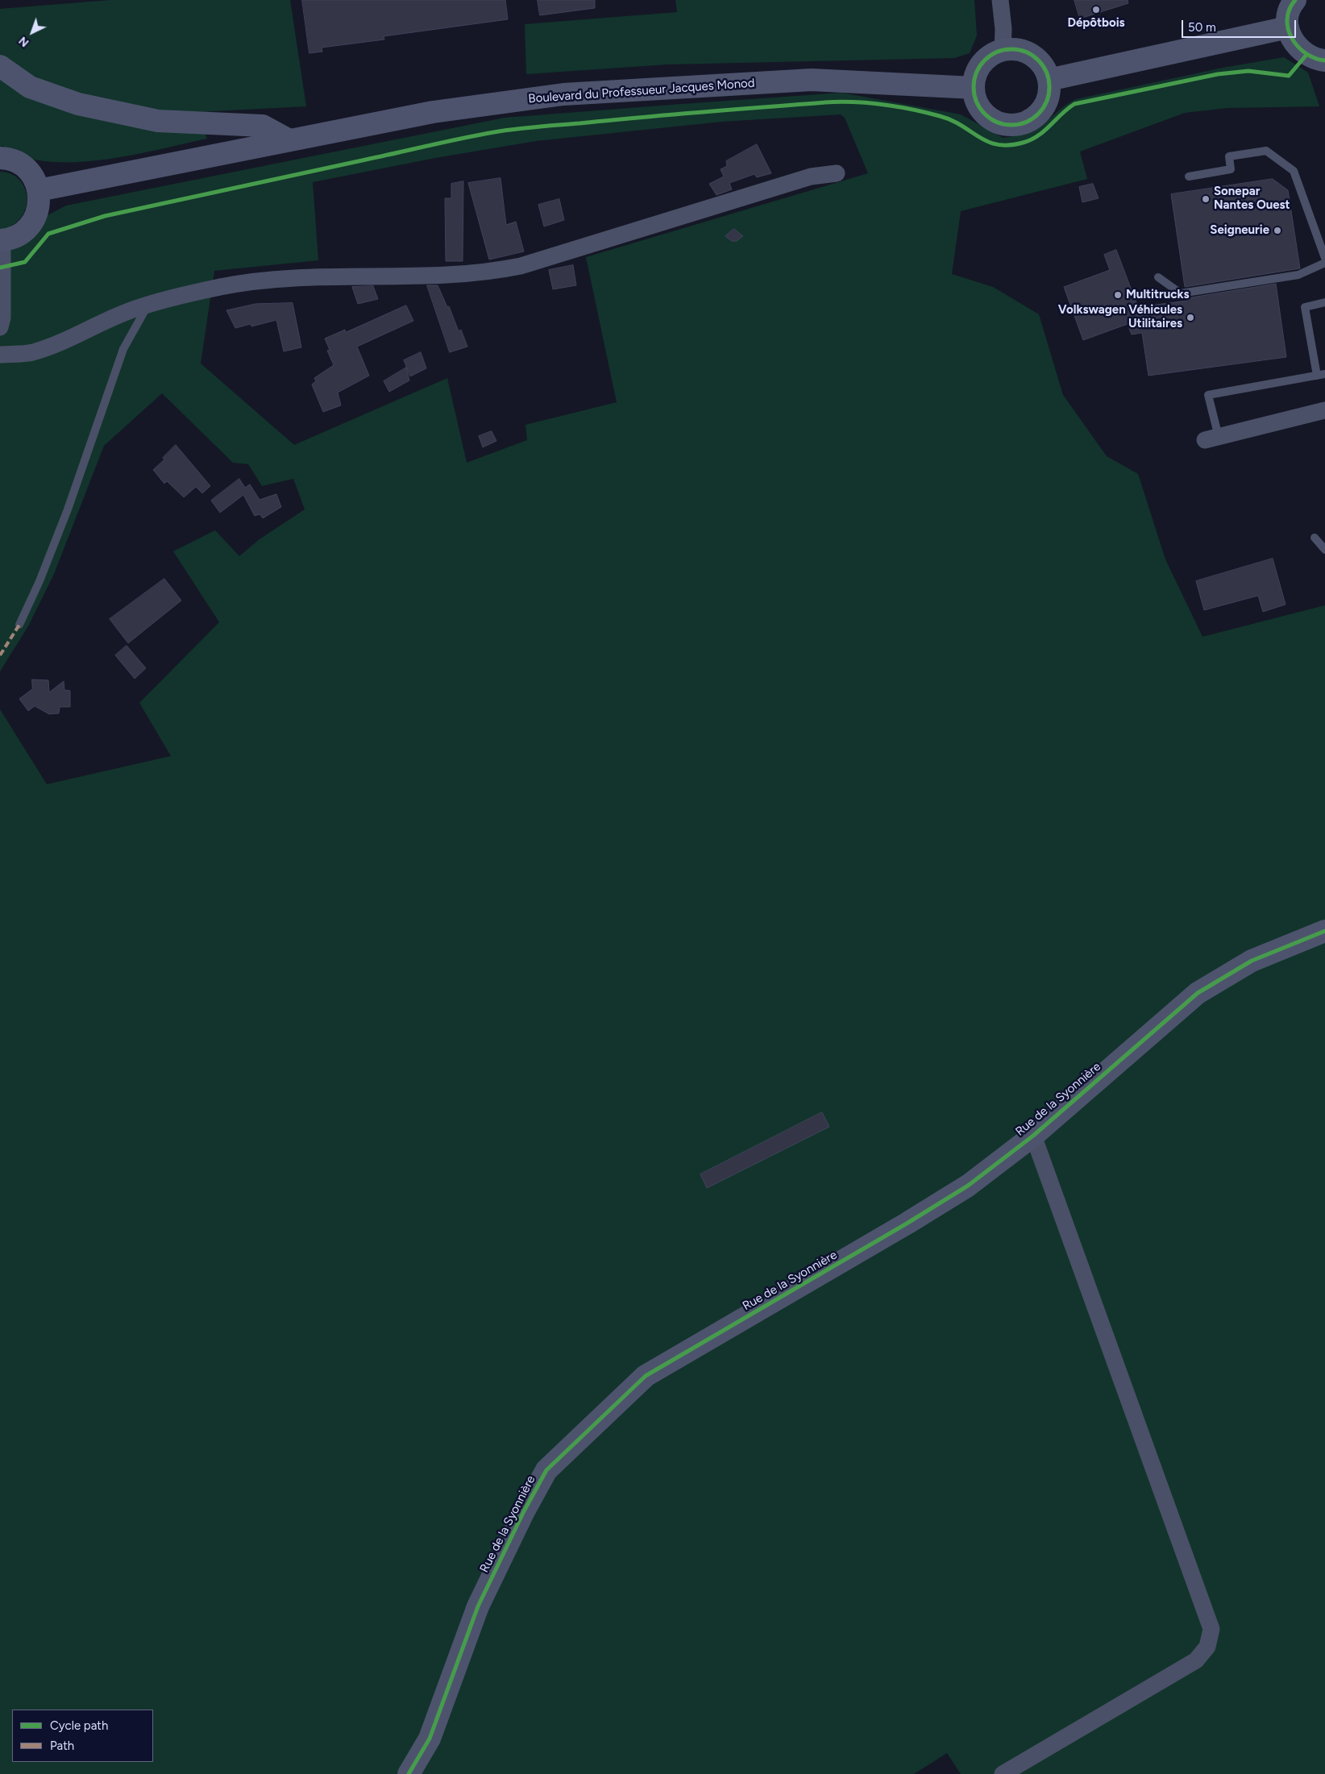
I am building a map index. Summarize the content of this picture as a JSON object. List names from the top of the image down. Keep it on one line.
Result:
{"streets":{"main road":["Boulevard du Professueur Jacques Monod","Rue de la Syonnière"]},"places":["Dépôtbois","Sonepar Nantes Ouest","Seigneurie","Multitrucks","Volkswagen Véhicules Utilitaires"],"legend":["Cycle path","Path"],"scale_bar":"50 m","north":"bottom left"}
